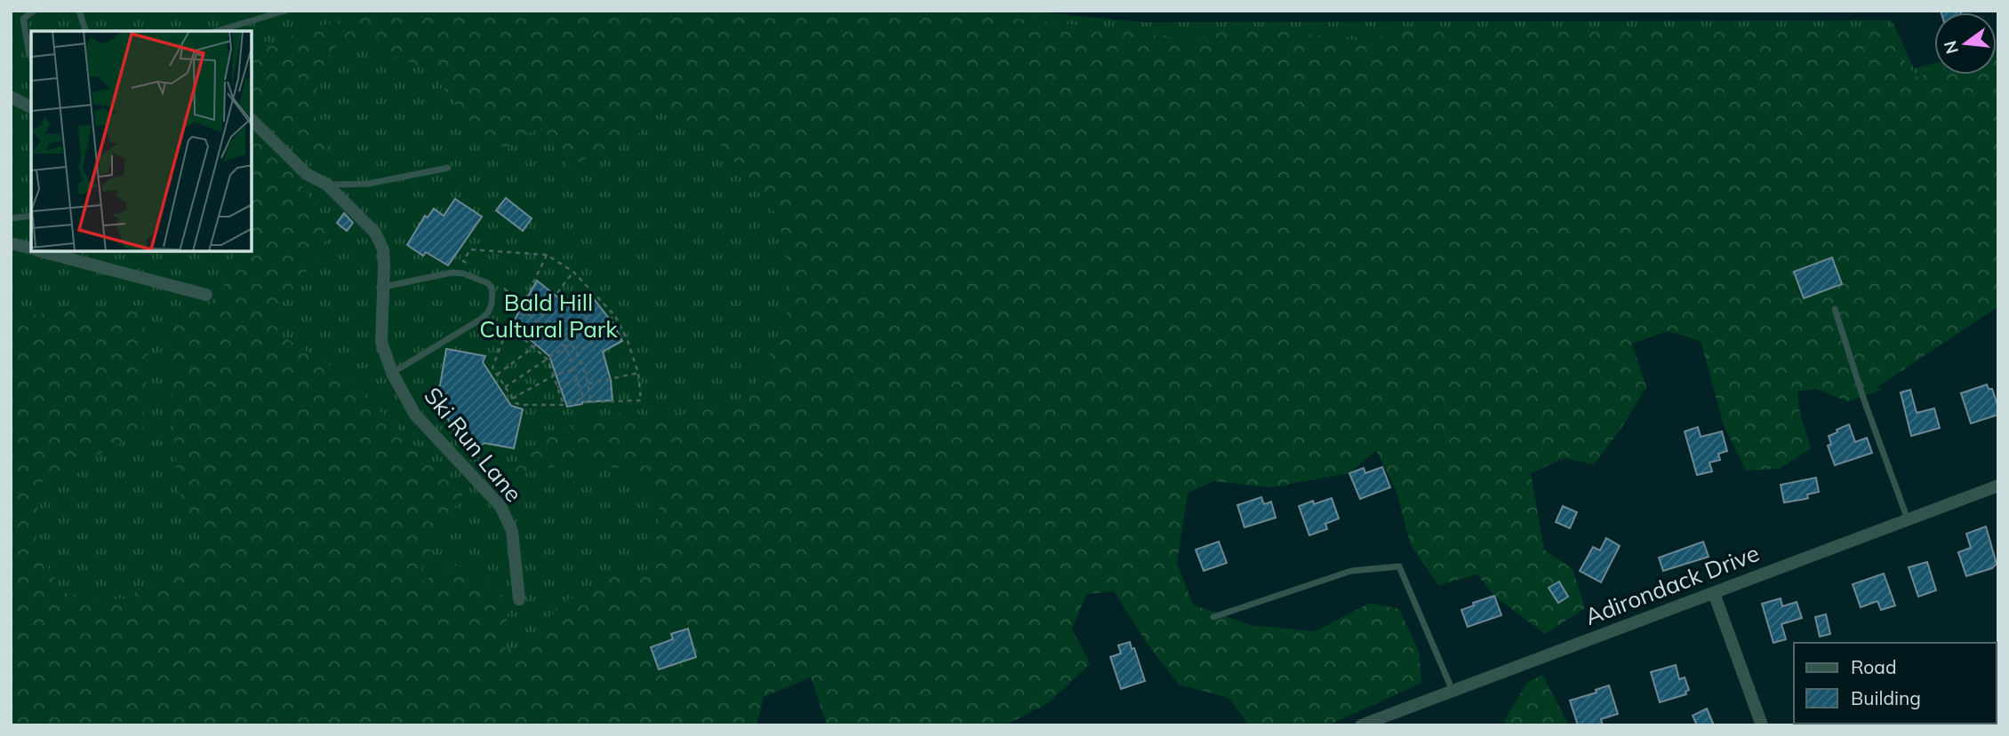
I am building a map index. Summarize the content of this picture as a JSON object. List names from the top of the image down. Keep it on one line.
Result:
{"streets":{"street":["Ski Run Lane","Adirondack Drive"]},"parks":["Bald Hill Cultural Park"],"legend":["Road","Building"],"north":"left"}
